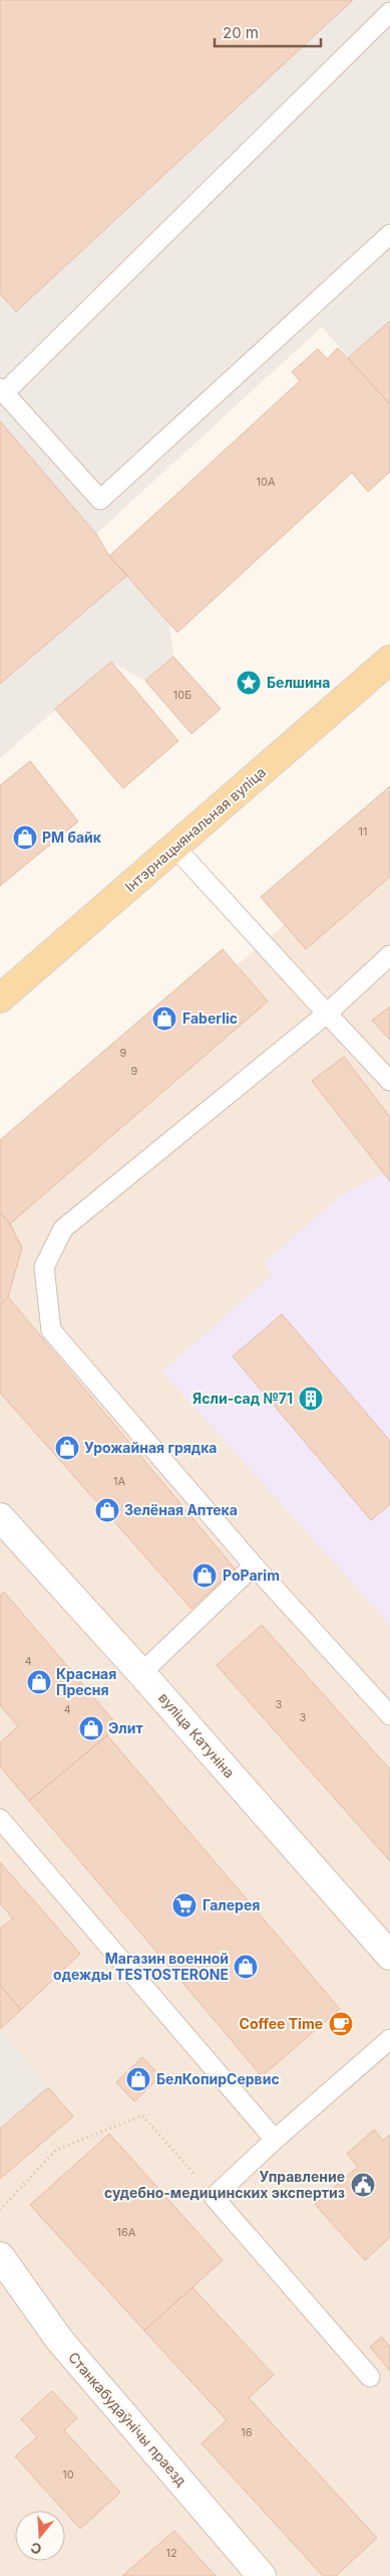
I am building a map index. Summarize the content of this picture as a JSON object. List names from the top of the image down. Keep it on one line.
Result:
{"streets":{"main road":["Інтэрнацыянальная вуліца"],"street":["вуліца Катуніна","Станкабудаўнічы праезд"]},"places":{"place":["Белшина"],"shop":["РМ байк","Faberlic","Урожайная грядка","Зелёная Аптека","PoParim","Красная Пресня","Элит","Магазин военной одежды TESTOSTERONE","БелКопирСервис"],"building":["Ясли-сад №71"],"supermarket":["Галерея"],"cafe":["Coffee Time"],"public building":["Управление судебно-медицинских экспертиз"]},"house_numbers":["10А","10Б","11","9","9","1А","4","3","4","3","16А","16","10","12"],"scale_bar":"20 m","north":"bottom"}
